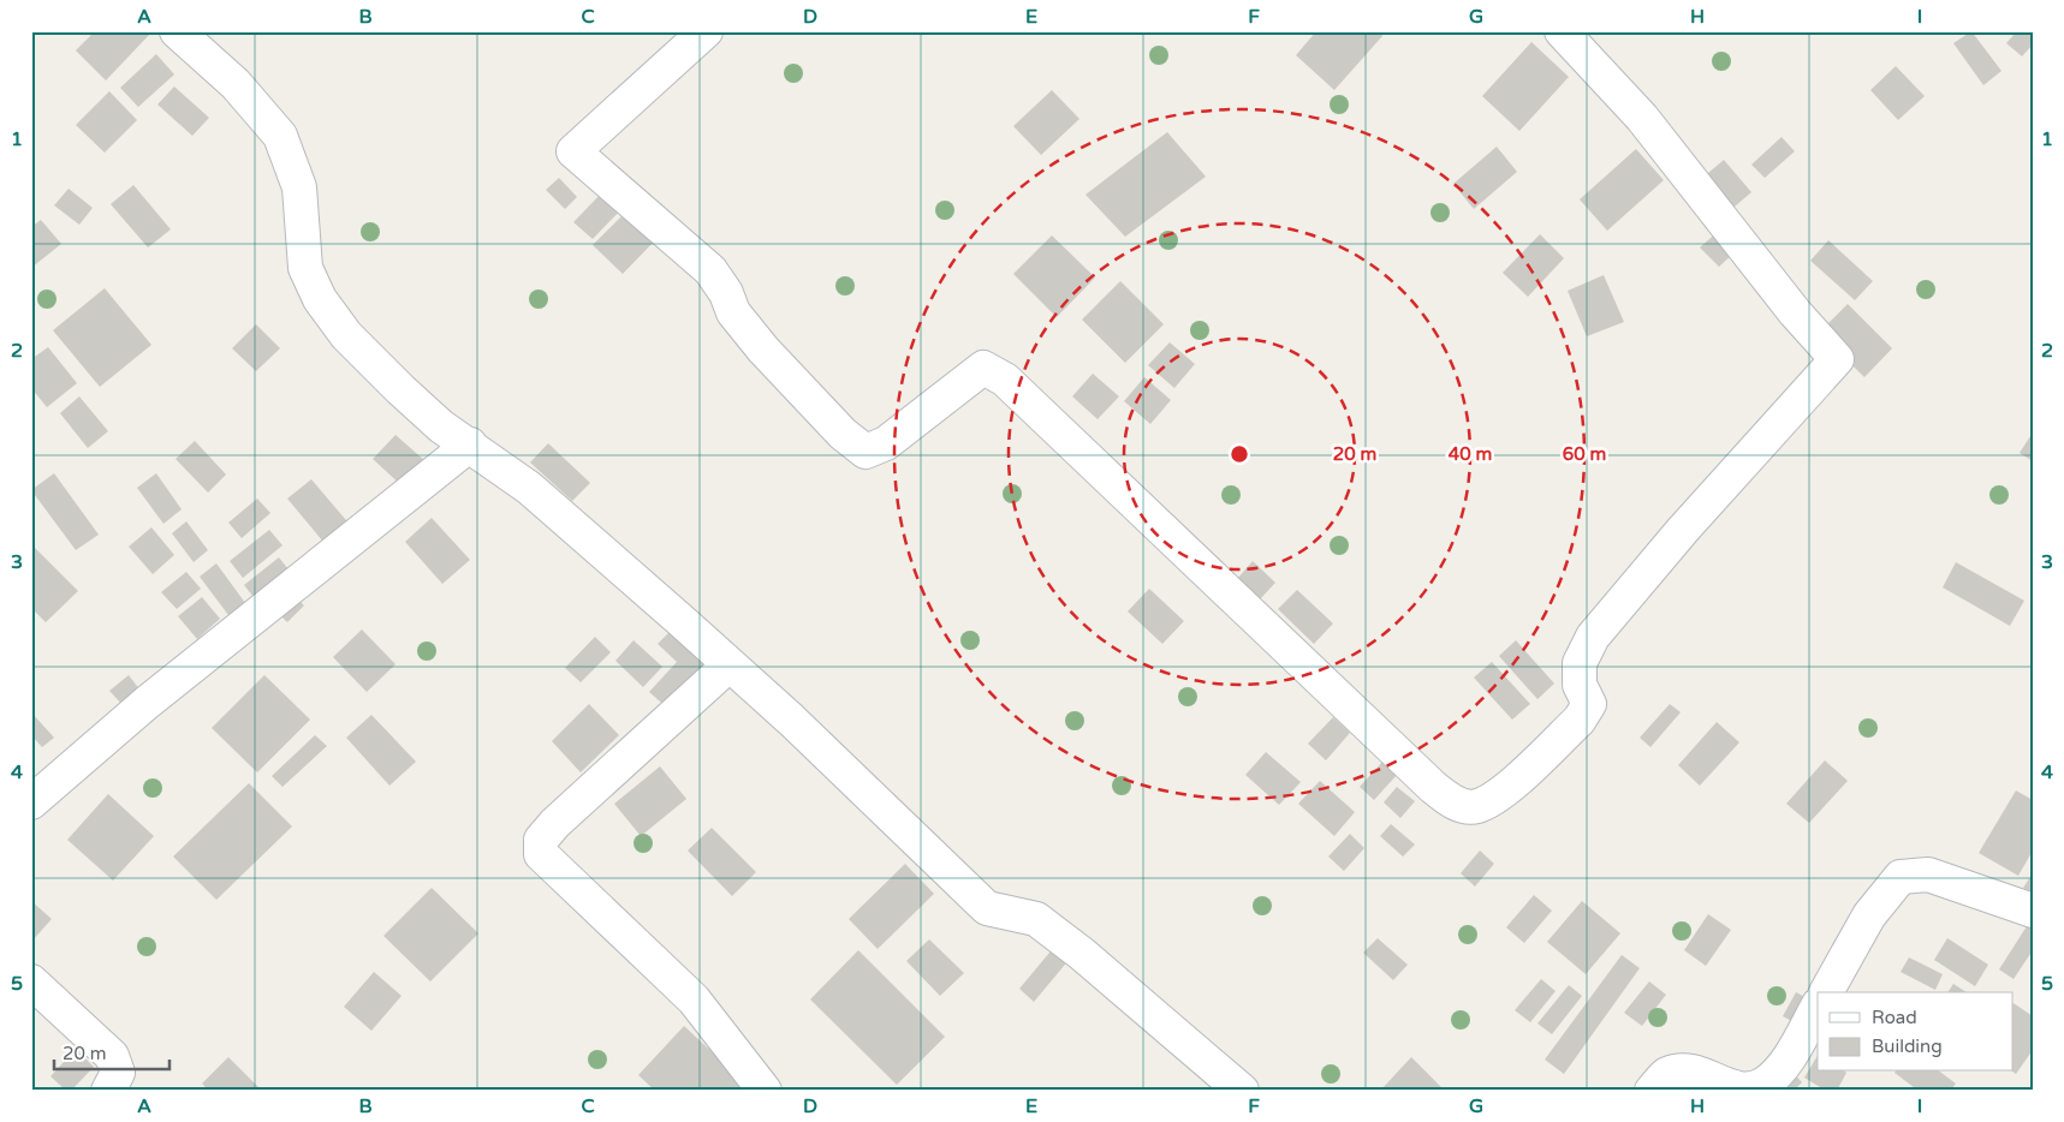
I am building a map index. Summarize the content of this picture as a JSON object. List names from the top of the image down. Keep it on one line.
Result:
{"legend":["Road","Building"],"scale_bar":"20 m","grid":{"columns":["A","B","C","D","E","F","G","H","I"],"rows":["1","2","3","4","5"]},"rings":["20 m","40 m","60 m"]}
